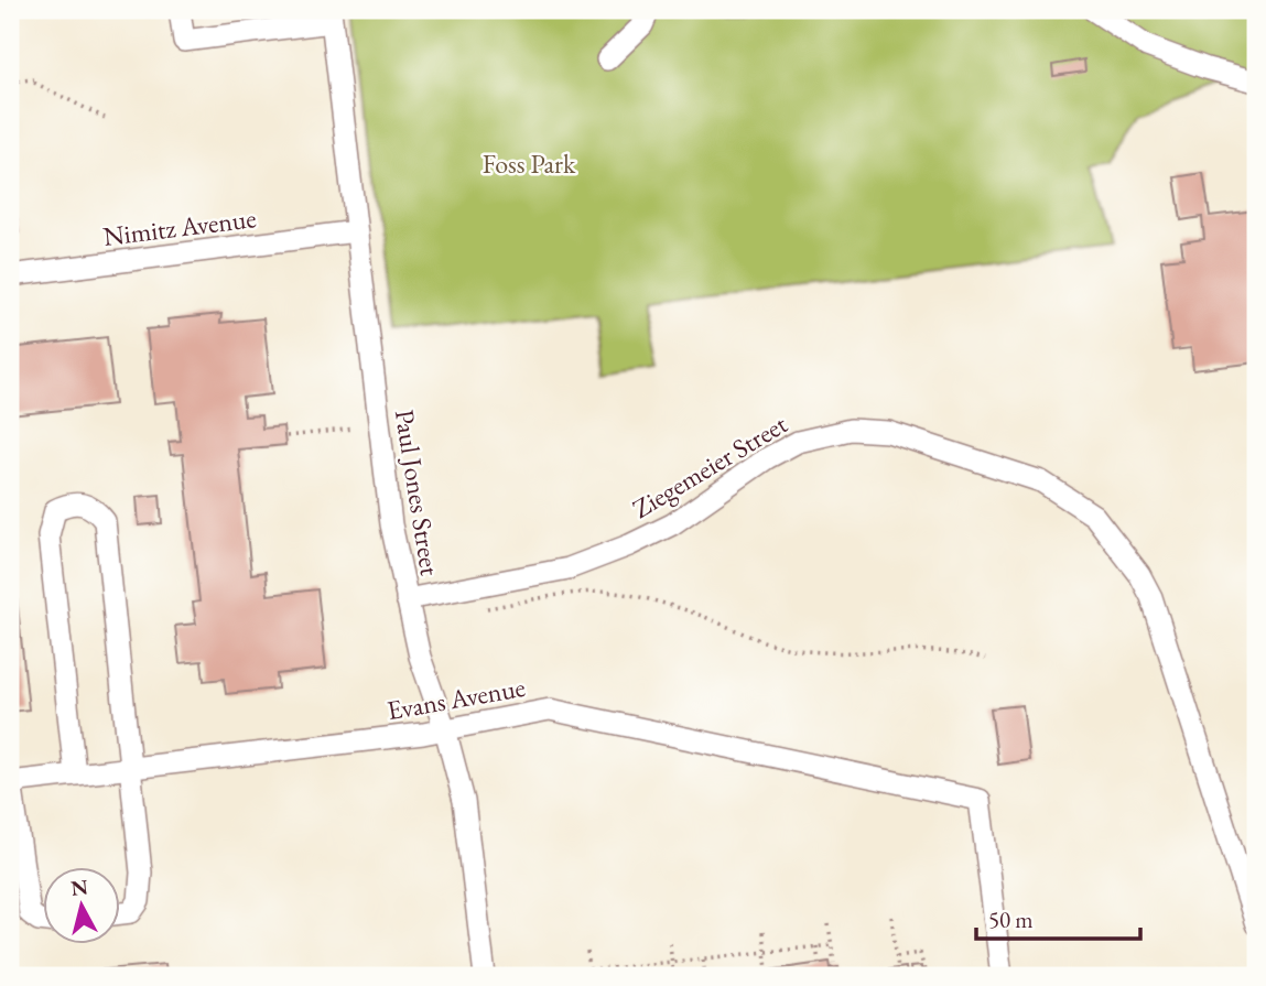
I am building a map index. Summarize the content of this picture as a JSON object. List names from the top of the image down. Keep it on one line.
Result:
{"streets":{"street":["Nimitz Avenue","Ziegemeier Street","Paul Jones Street","Evans Avenue"]},"crossings":[["Nimitz Avenue","Paul Jones Street"],["Ziegemeier Street","Paul Jones Street"],["Paul Jones Street","Evans Avenue"]],"parks":["Foss Park"],"scale_bar":"50 m","north":"top"}
